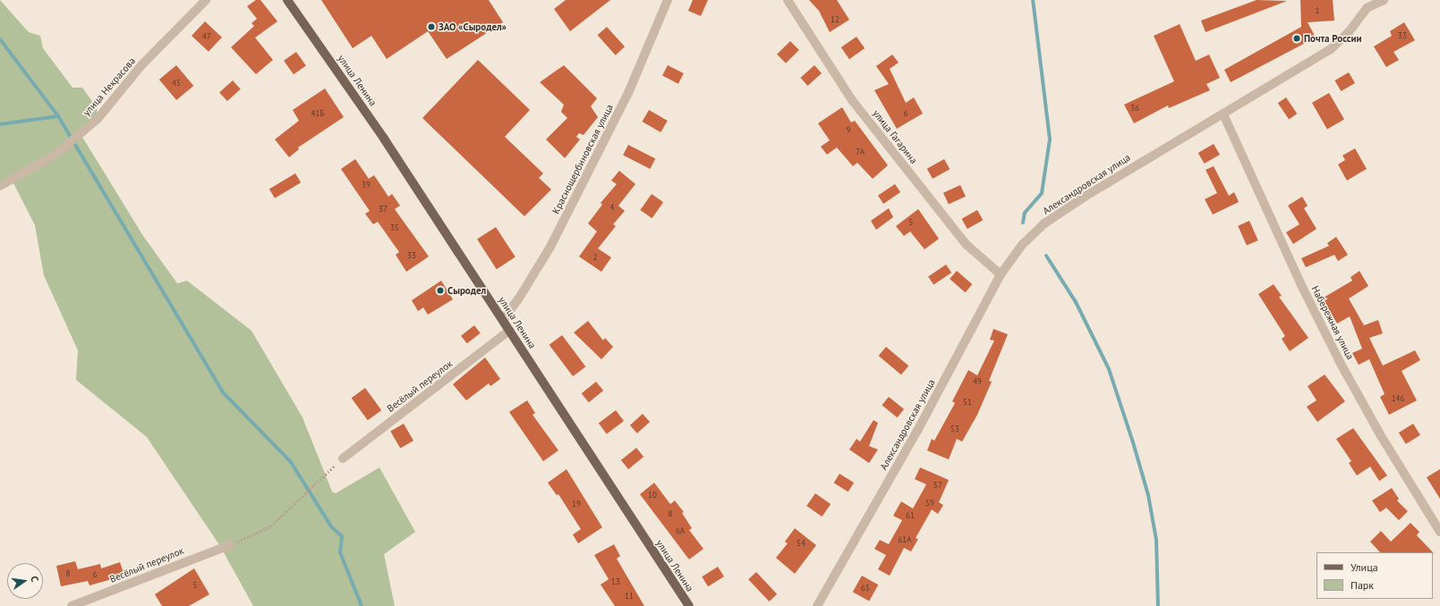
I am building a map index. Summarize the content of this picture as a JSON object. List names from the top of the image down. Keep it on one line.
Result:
{"streets":{"main road":["улица Ленина"],"street":["улица Некрасова","улица Гагарина","Краснощербиновская улица","Александровская улица","Набережная улица","Весёлый переулок"]},"crossings":[["улица Ленина","Краснощербиновская улица"],["улица Ленина","Весёлый переулок"],["улица Гагарина","Александровская улица"],["Александровская улица","Набережная улица"]],"places":["ЗАО «Сыродел»","Почта России","Сыродел"],"house_numbers":["1","12","33","47","45","36","41Б","6","9","7А","39","4","37","5","35","33","2","49","146","51","53","57","10","59","19","8","61","6А","61А","54","8","6","13","5","65","11"],"legend":["Улица","Парк"],"north":"right"}
